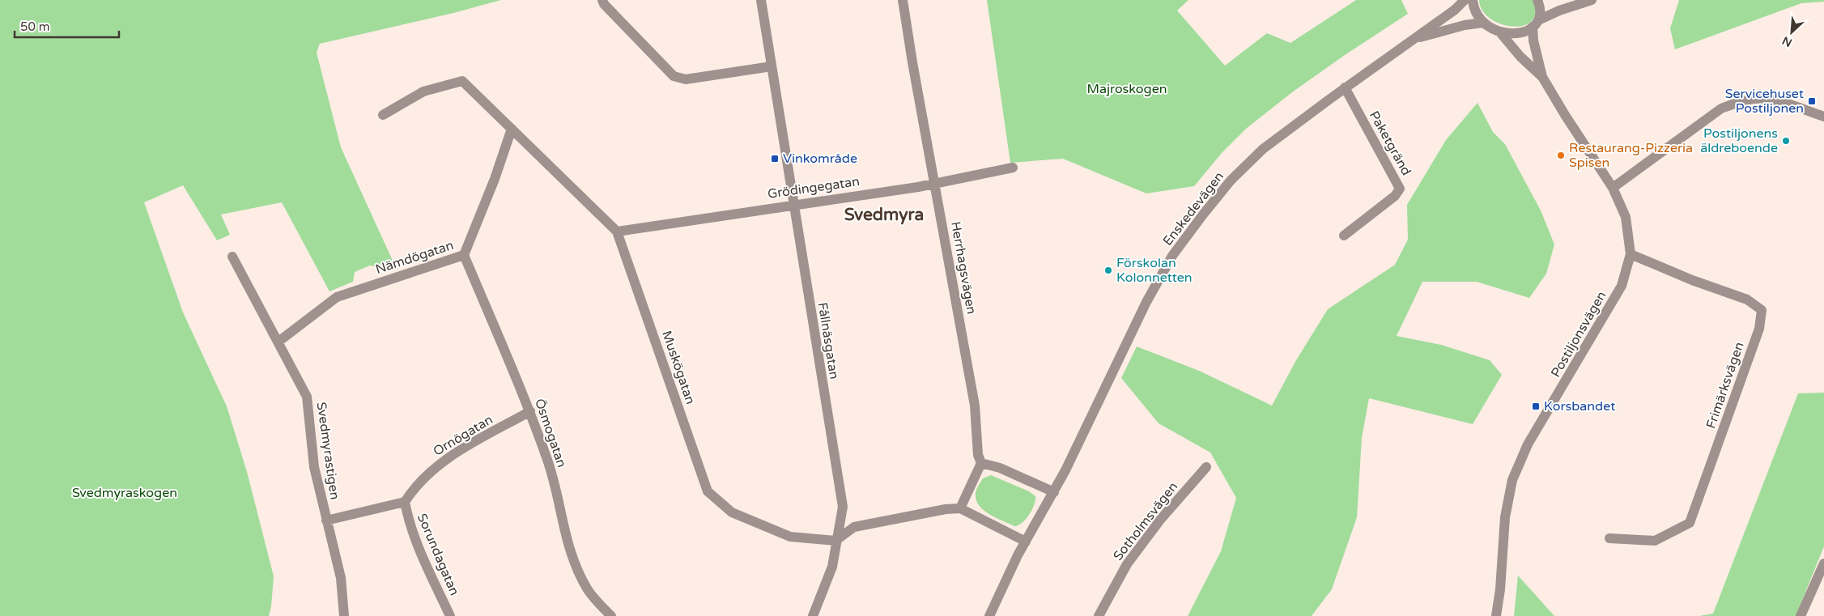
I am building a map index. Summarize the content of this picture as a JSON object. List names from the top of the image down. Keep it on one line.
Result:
{"streets":{"street":["Paketgränd","Grödingegatan","Enskedevägen","Nämdögatan","Herrhagsvägen","Postiljonsvägen","Fållnäsgatan","Muskögatan","Frimärksvägen","Ösmogatan","Ornögatan","Svedmyrastigen","Sotholmsvägen","Sorundagatan"]},"crossings":[["Paketgränd","Enskedevägen"],["Grödingegatan","Herrhagsvägen"],["Grödingegatan","Fållnäsgatan"],["Grödingegatan","Muskögatan"],["Nämdögatan","Muskögatan"],["Nämdögatan","Ösmogatan"],["Nämdögatan","Svedmyrastigen"],["Postiljonsvägen","Frimärksvägen"],["Fållnäsgatan","Muskögatan"],["Ösmogatan","Ornögatan"],["Ornögatan","Sorundagatan"]],"districts":["Svedmyra"],"parks":["Majroskogen","Svedmyraskogen"],"places":{"transit":["Servicehuset Postiljonen","Vinkområde","Korsbandet"],"other":["Postiljonens äldreboende","Restaurang-Pizzeria Spisen","Förskolan Kolonnetten"]},"scale_bar":"50 m","north":"bottom left"}
